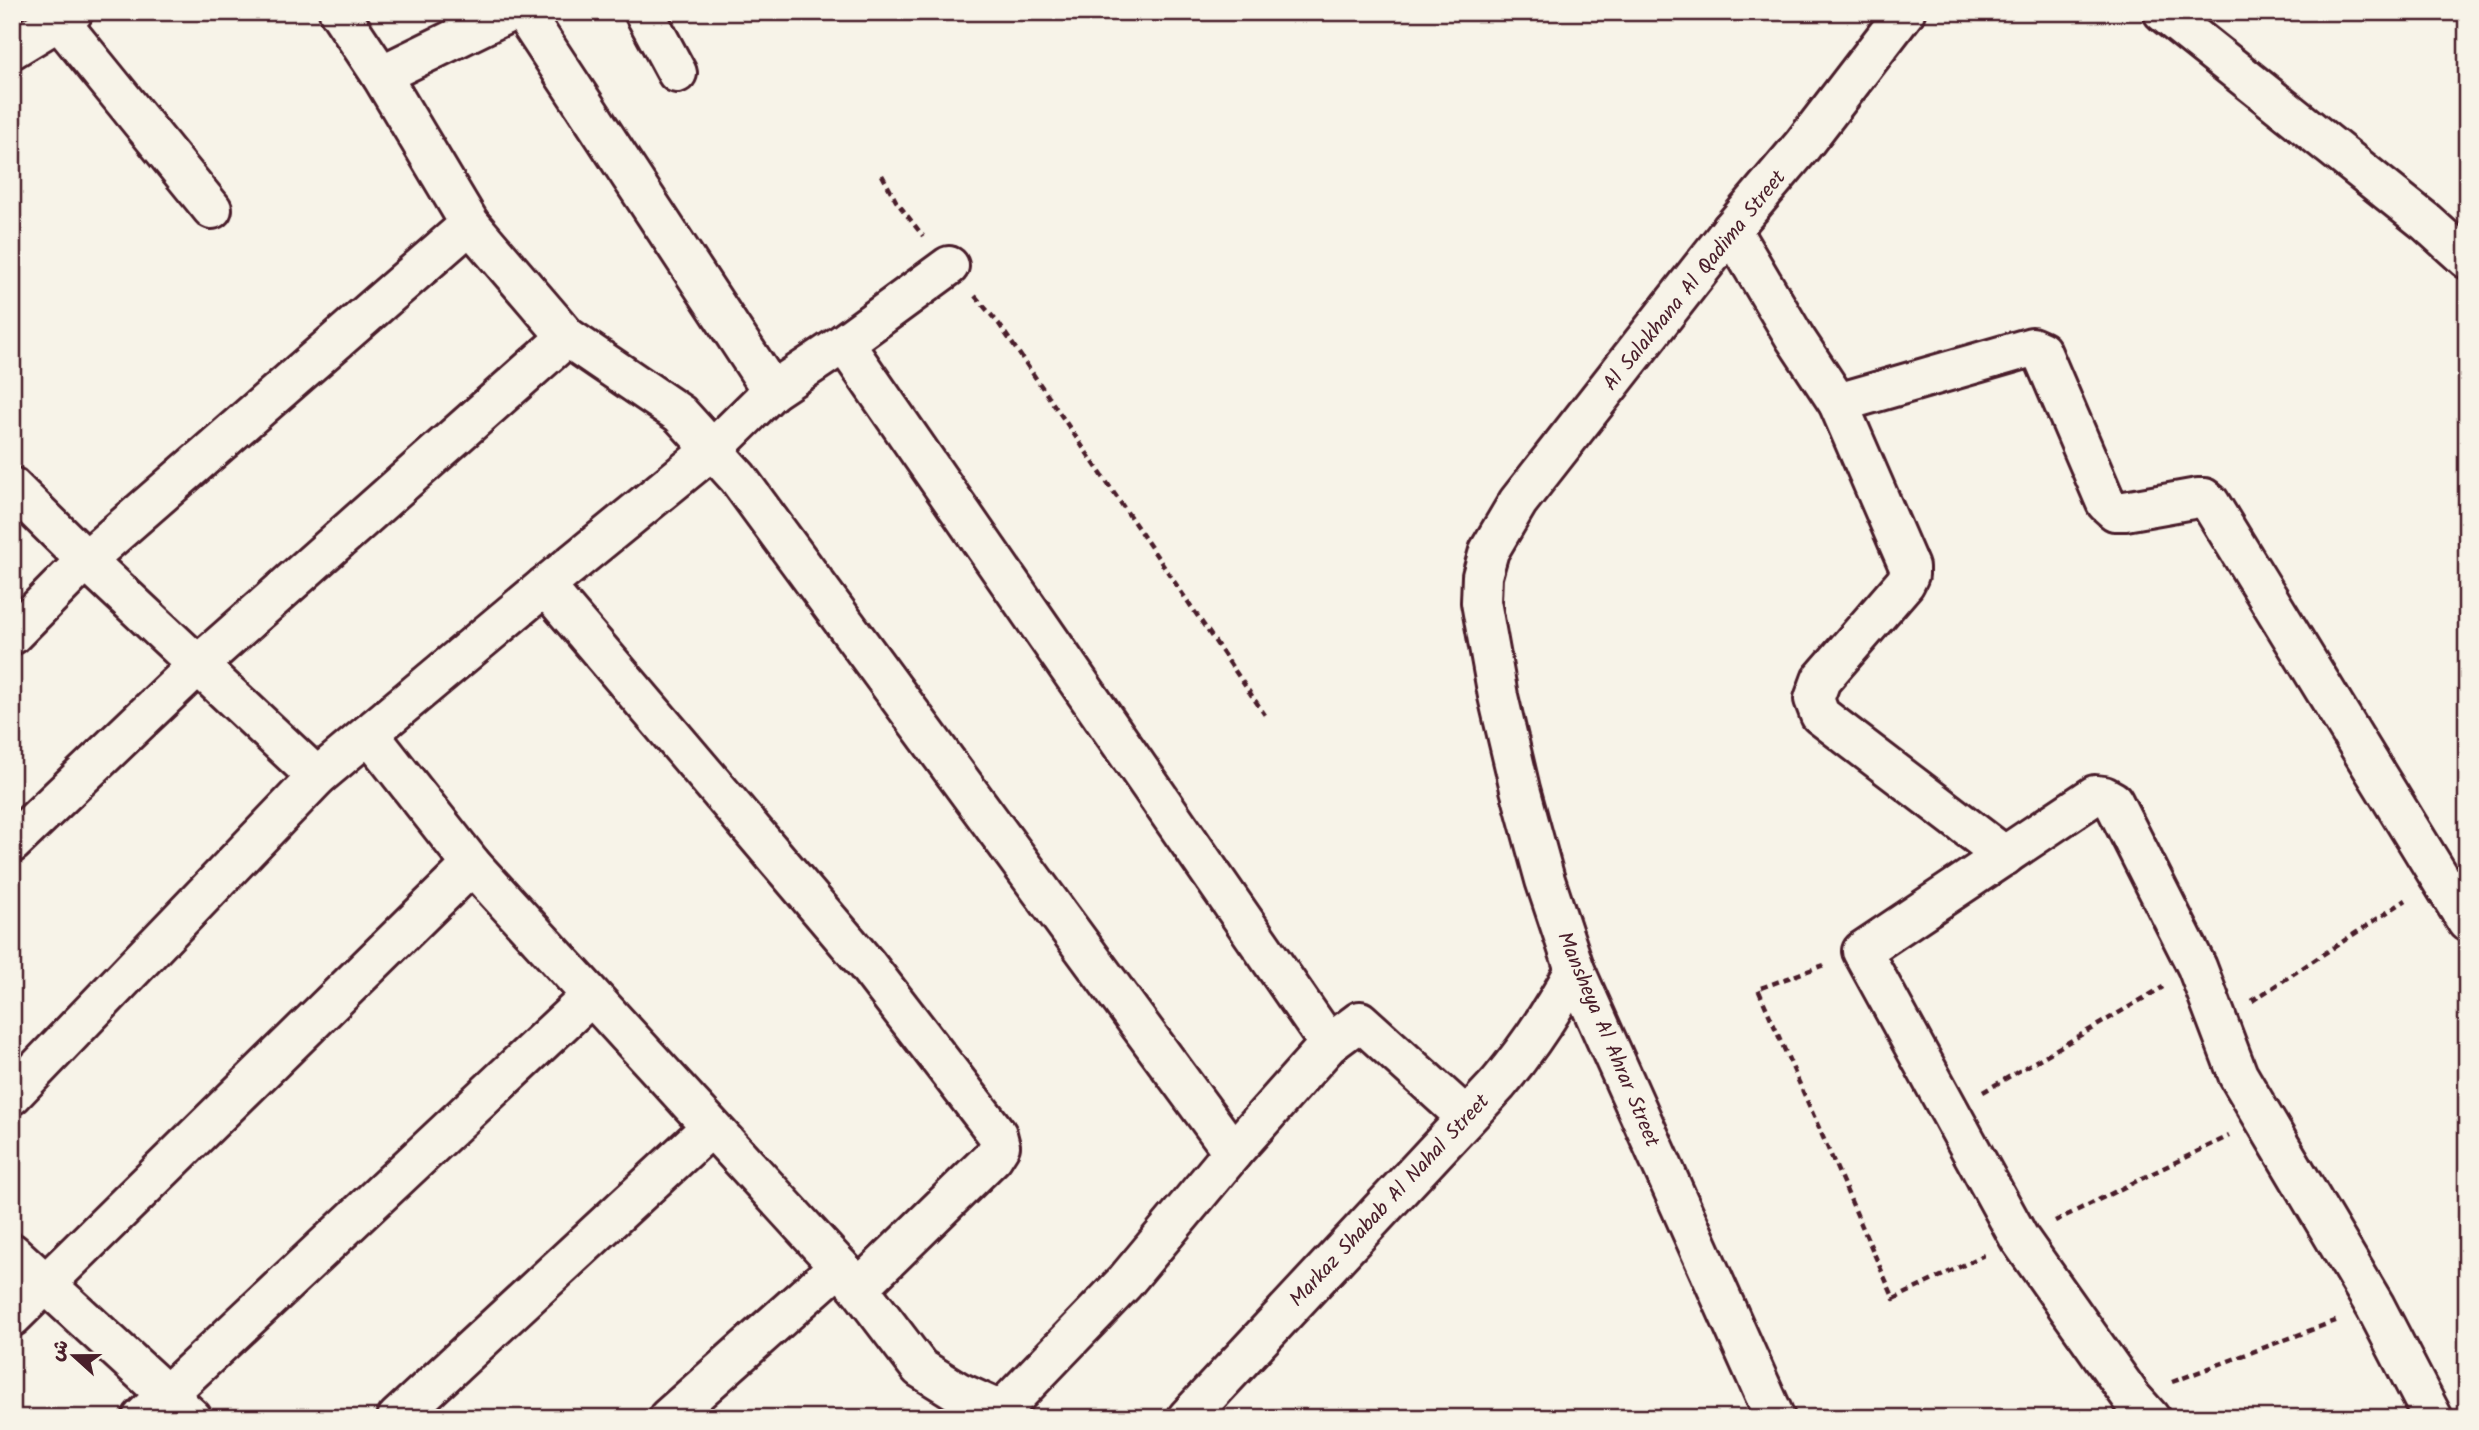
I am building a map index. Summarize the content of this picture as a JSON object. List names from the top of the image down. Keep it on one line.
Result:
{"streets":{"street":["Al Salakhana Al Qadima Street","Mansheya Al Ahrar Street","Markaz Shabab Al Nahal Street"]},"crossings":[["Al Salakhana Al Qadima Street","Mansheya Al Ahrar Street"],["Mansheya Al Ahrar Street","Markaz Shabab Al Nahal Street"]],"north":"left"}
